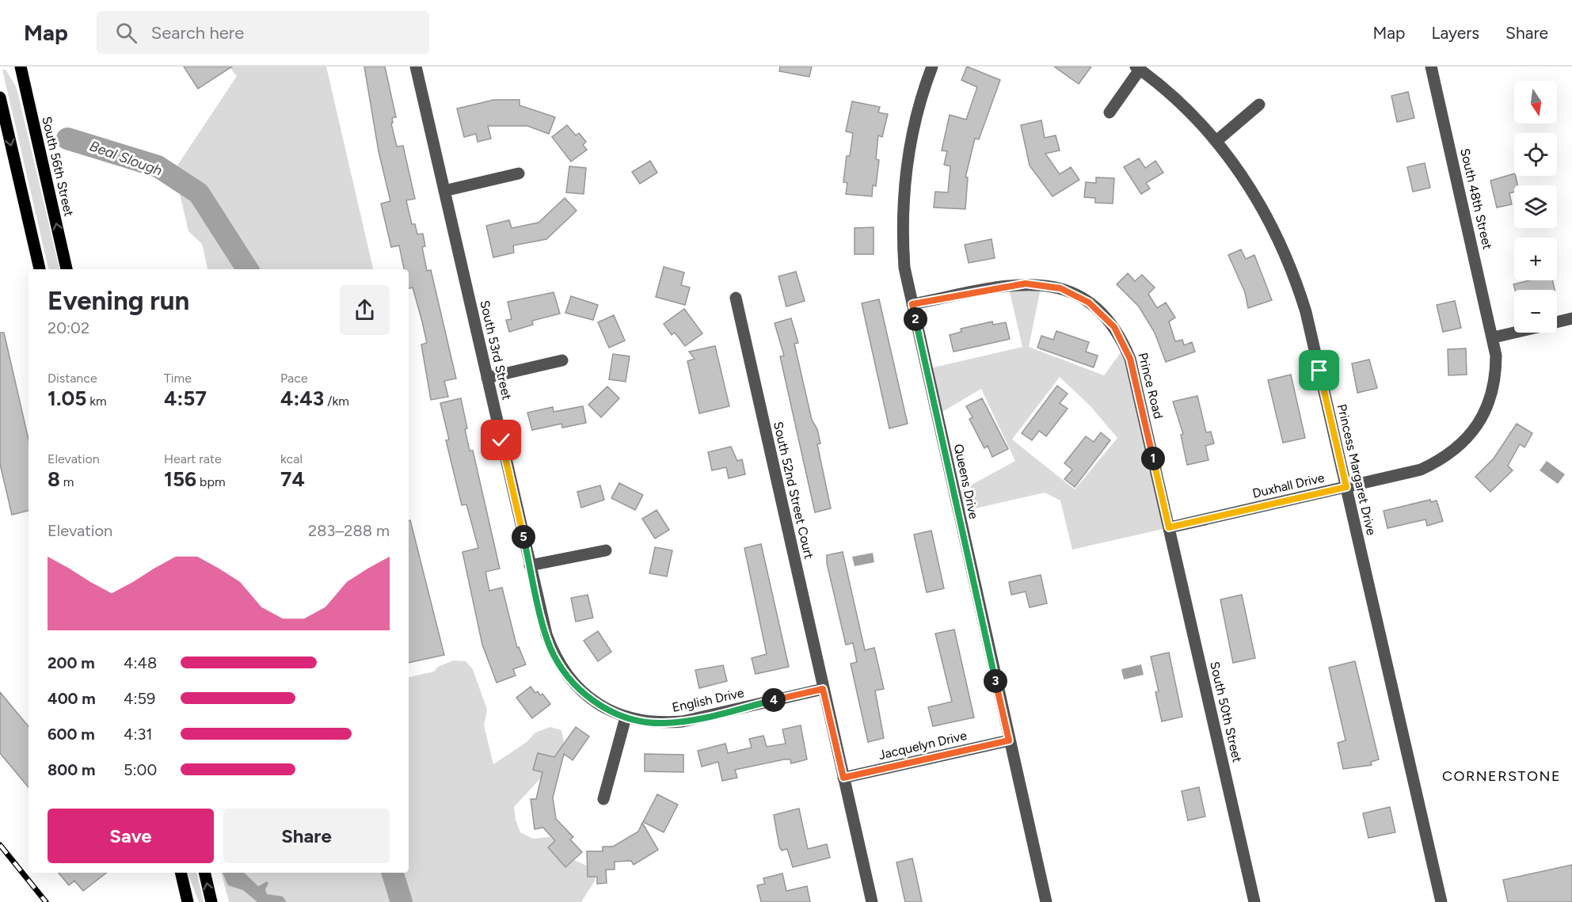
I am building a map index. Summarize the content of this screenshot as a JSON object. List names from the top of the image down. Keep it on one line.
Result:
{"streets":{"main road":["South 56th Street"],"street":["South 48th Street","South 53rd Street","Prince Road","Princess Margaret Drive","Queens Drive","Duxhall Drive","South 52nd Street Court","English Drive","South 50th Street","Jacquelyn Drive"]},"crossings":[["South 48th Street","Duxhall Drive"],["South 53rd Street","English Drive"],["Prince Road","Queens Drive"],["Prince Road","Duxhall Drive"],["Prince Road","South 50th Street"],["Princess Margaret Drive","Duxhall Drive"],["Queens Drive","Jacquelyn Drive"],["Duxhall Drive","South 50th Street"],["South 52nd Street Court","English Drive"],["South 52nd Street Court","Jacquelyn Drive"]],"districts":["CORNERSTONE"],"water":["Beal Slough"],"north":"bottom","page":{"header":"Map","search":"Search here","nav":["Map","Layers","Share"],"map_buttons":["+","−"],"heading":["Evening run","20:02"],"pins":["2","1","5","3","4"],"stats":[["Distance","1.05 km"],["Time","4:57"],["Pace","4:43 /km"],["Elevation","8 m"],["Heart rate","156 bpm"],["kcal","74"]],"chart":["Elevation","283–288 m"],"list":[{"name":"200 m","note":"4:48"},{"name":"400 m","note":"4:59"},{"name":"600 m","note":"4:31"},{"name":"800 m","note":"5:00"}],"buttons":["Save","Share"]}}
